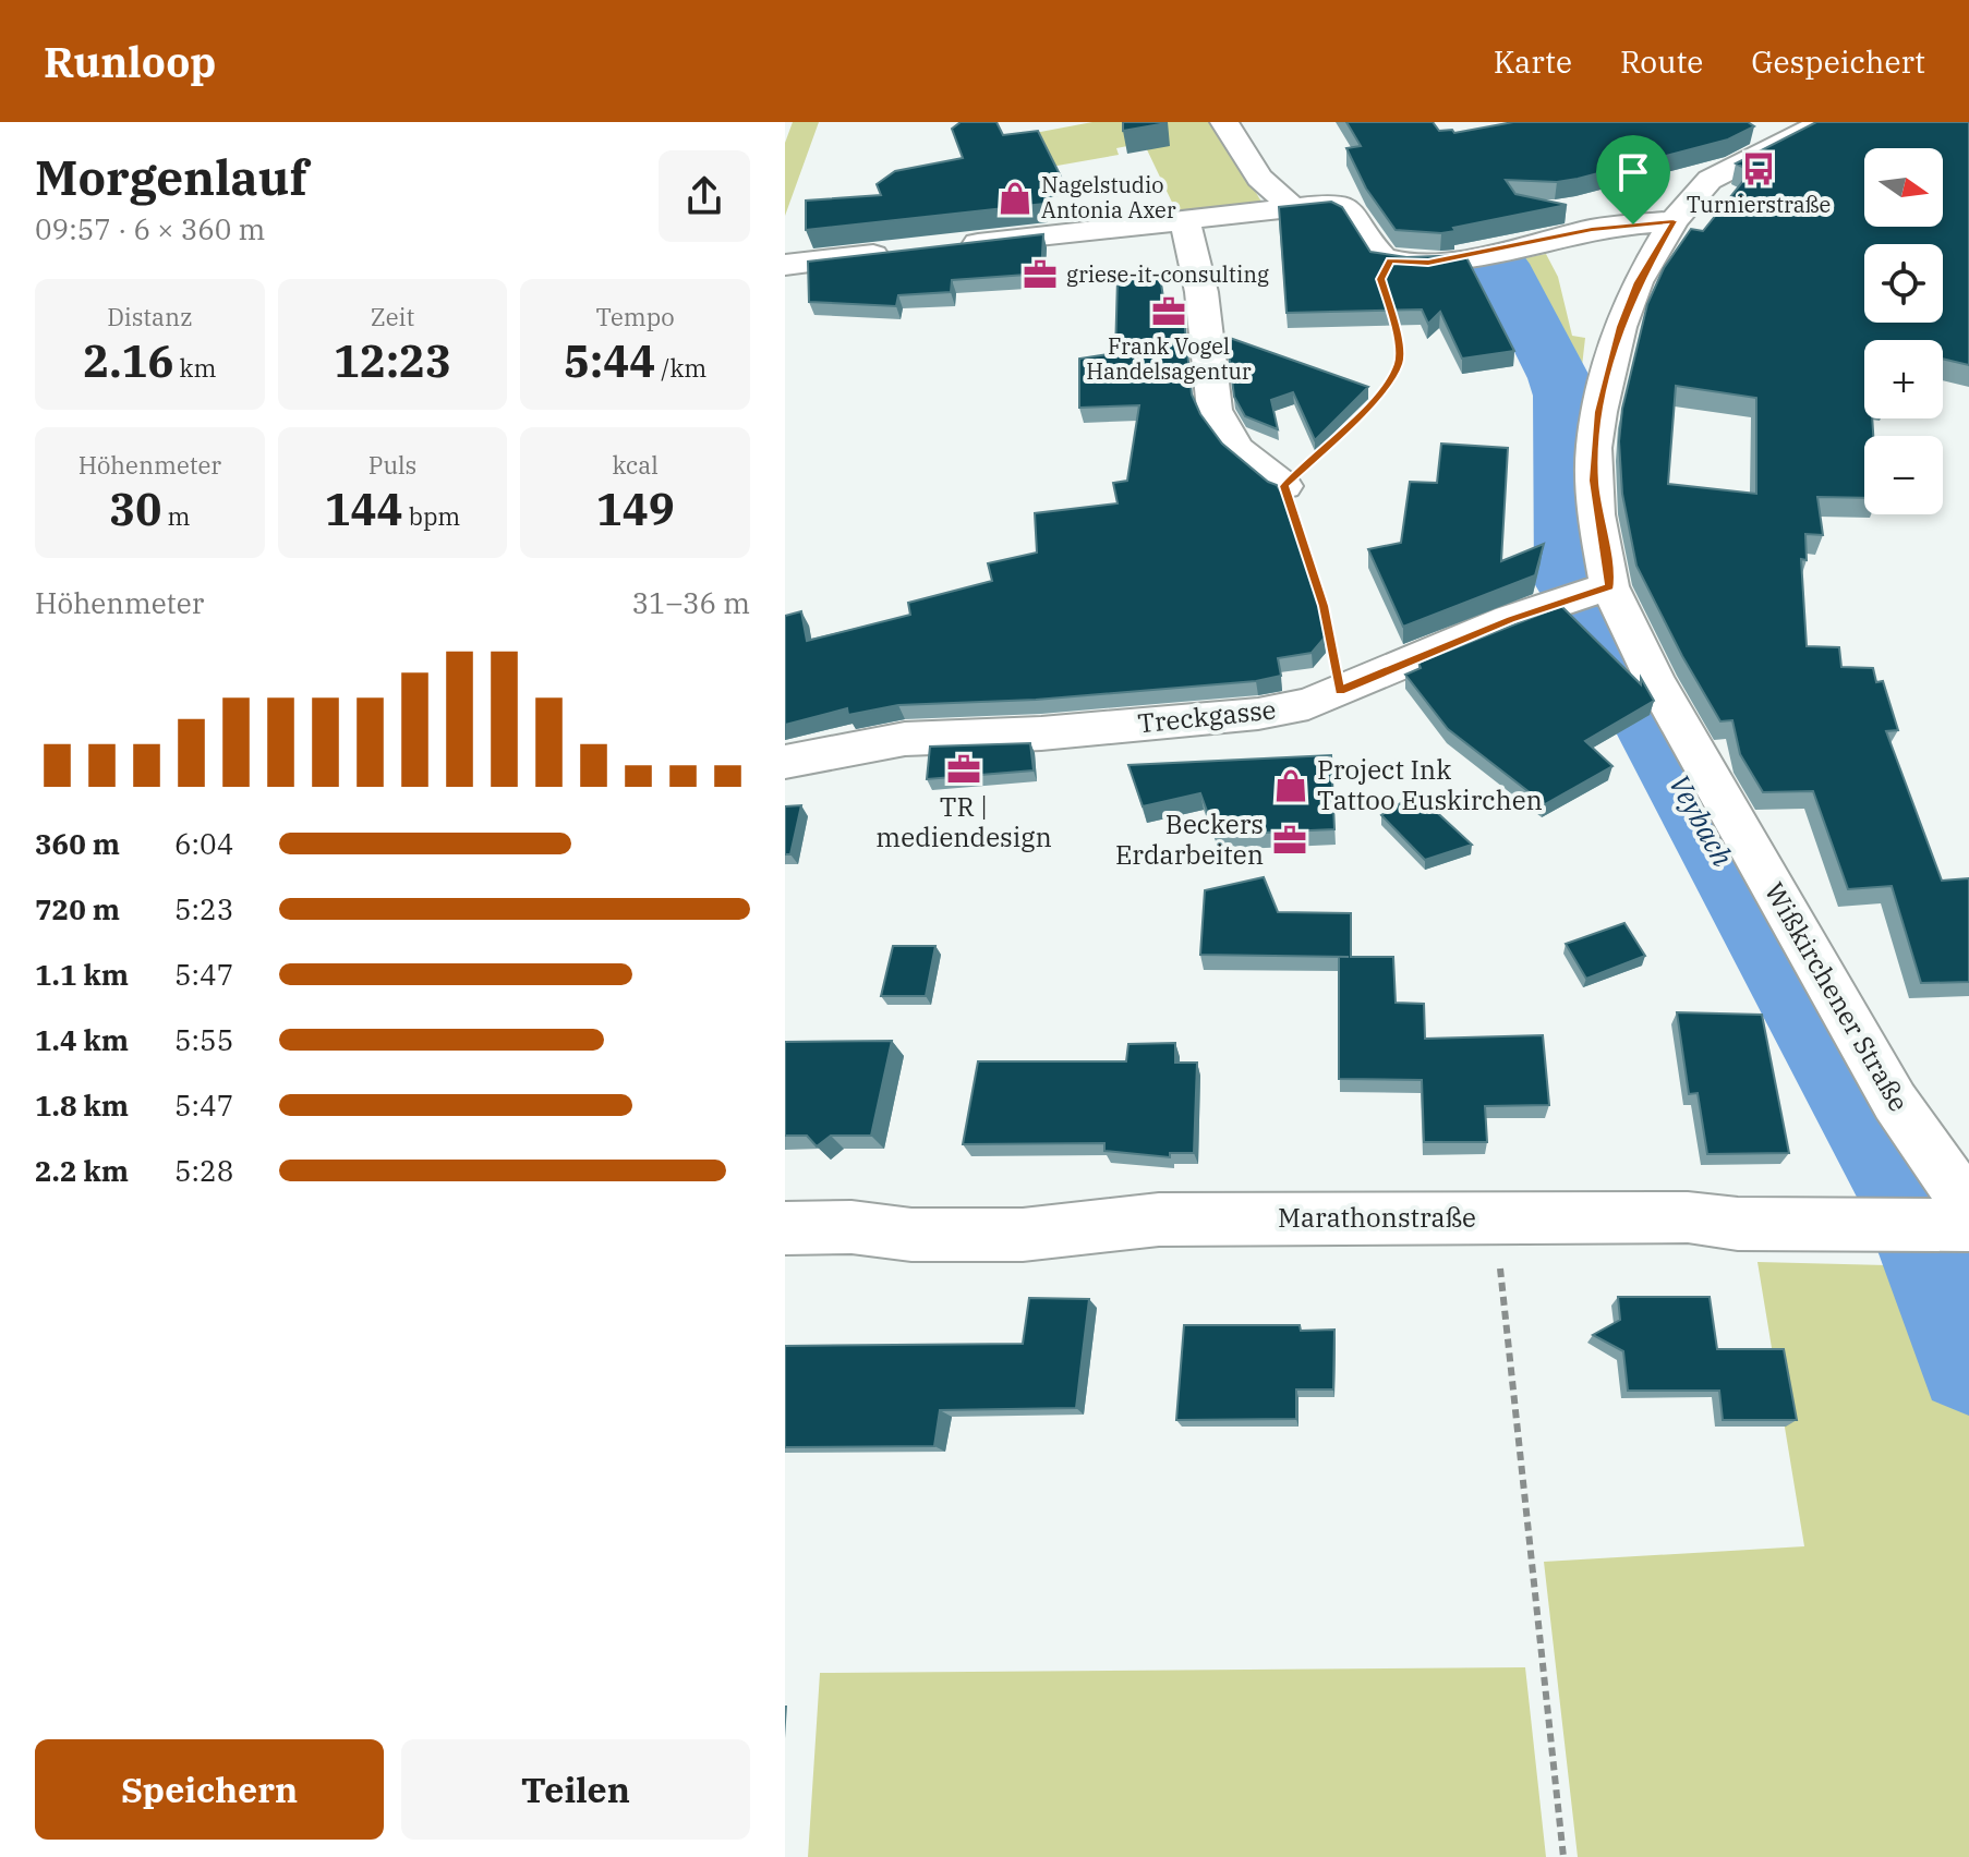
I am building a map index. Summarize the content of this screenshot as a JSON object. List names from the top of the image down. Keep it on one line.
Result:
{"streets":{"street":["Treckgasse","Wißkirchener Straße","Marathonstraße"]},"crossings":[["Treckgasse","Wißkirchener Straße"],["Wißkirchener Straße","Marathonstraße"]],"water":["Veybach"],"places":{"bus stop":["Turnierstraße"],"shop":["Nagelstudio Antonia Axer","Project Ink Tattoo Euskirchen"],"office":["griese-it-consulting","Frank Vogel Handelsagentur","TR | mediendesign","Beckers Erdarbeiten"]},"north":"right","page":{"header":"Runloop","nav":["Karte","Route","Gespeichert"],"heading":["Morgenlauf","09:57 · 6 × 360 m"],"map_buttons":["+","−"],"stats":[["Distanz","2.16 km"],["Zeit","12:23"],["Tempo","5:44 /km"],["Höhenmeter","30 m"],["Puls","144 bpm"],["kcal","149"]],"chart":["Höhenmeter","31–36 m"],"list":[{"name":"360 m","note":"6:04"},{"name":"720 m","note":"5:23"},{"name":"1.1 km","note":"5:47"},{"name":"1.4 km","note":"5:55"},{"name":"1.8 km","note":"5:47"},{"name":"2.2 km","note":"5:28"}],"buttons":["Speichern","Teilen"]}}
